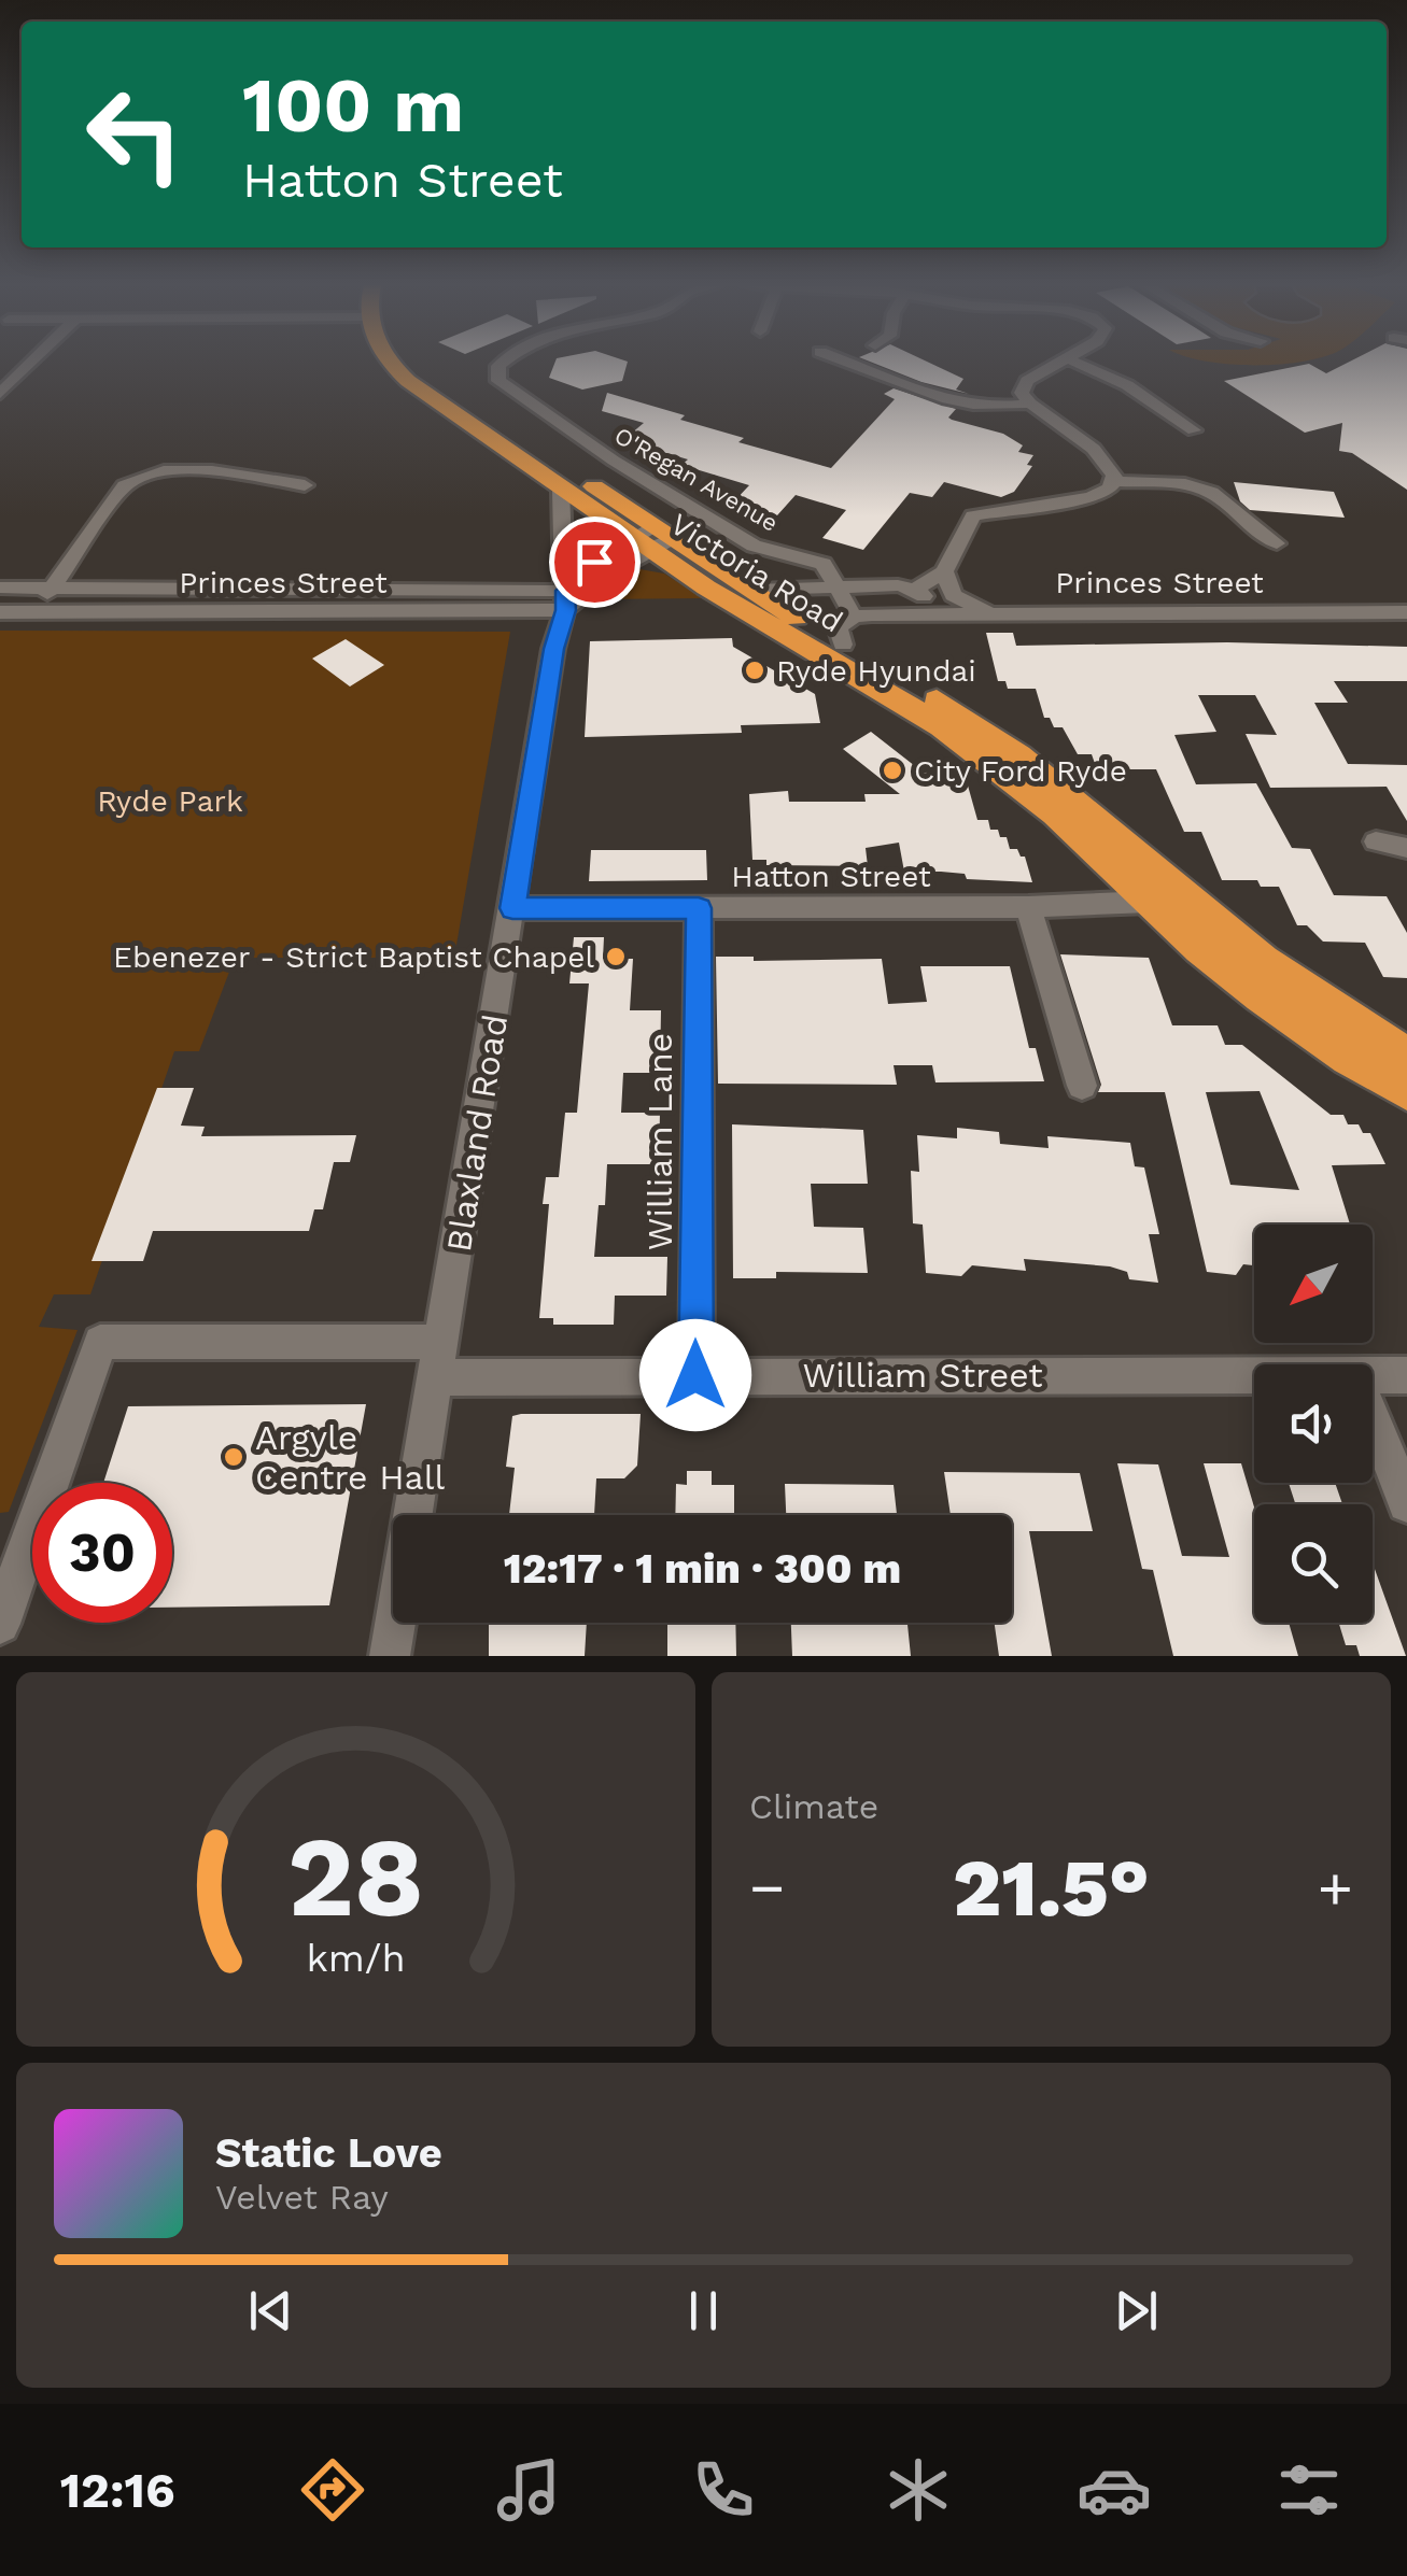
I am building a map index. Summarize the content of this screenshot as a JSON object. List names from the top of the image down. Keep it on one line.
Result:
{"streets":{"highway":["Victoria Road"],"street":["O'Regan Avenue","Princes Street","Hatton Street","Blaxland Road","William Lane","William Street"]},"crossings":[["O'Regan Avenue","Victoria Road"],["O'Regan Avenue","Princes Street"],["Victoria Road","Princes Street"],["Victoria Road","Hatton Street"],["Victoria Road","Blaxland Road"],["Princes Street","Blaxland Road"],["Hatton Street","Blaxland Road"],["Hatton Street","William Lane"],["Blaxland Road","William Street"],["William Lane","William Street"]],"parks":["Ryde Park"],"places":["Ryde Hyundai","City Ford Ryde","Ebenezer - Strict Baptist Chapel","Argyle Centre Hall"],"north":"bottom left","page":{"turn":["100 m","Hatton Street"],"limit":"30","trip":"12:17 · 1 min · 300 m","tile":"Climate","heat":["−","21.5°","+"],"song":["Static Love","Velvet Ray"],"tabs":"12:16","gauge":["28","km/h"]}}
